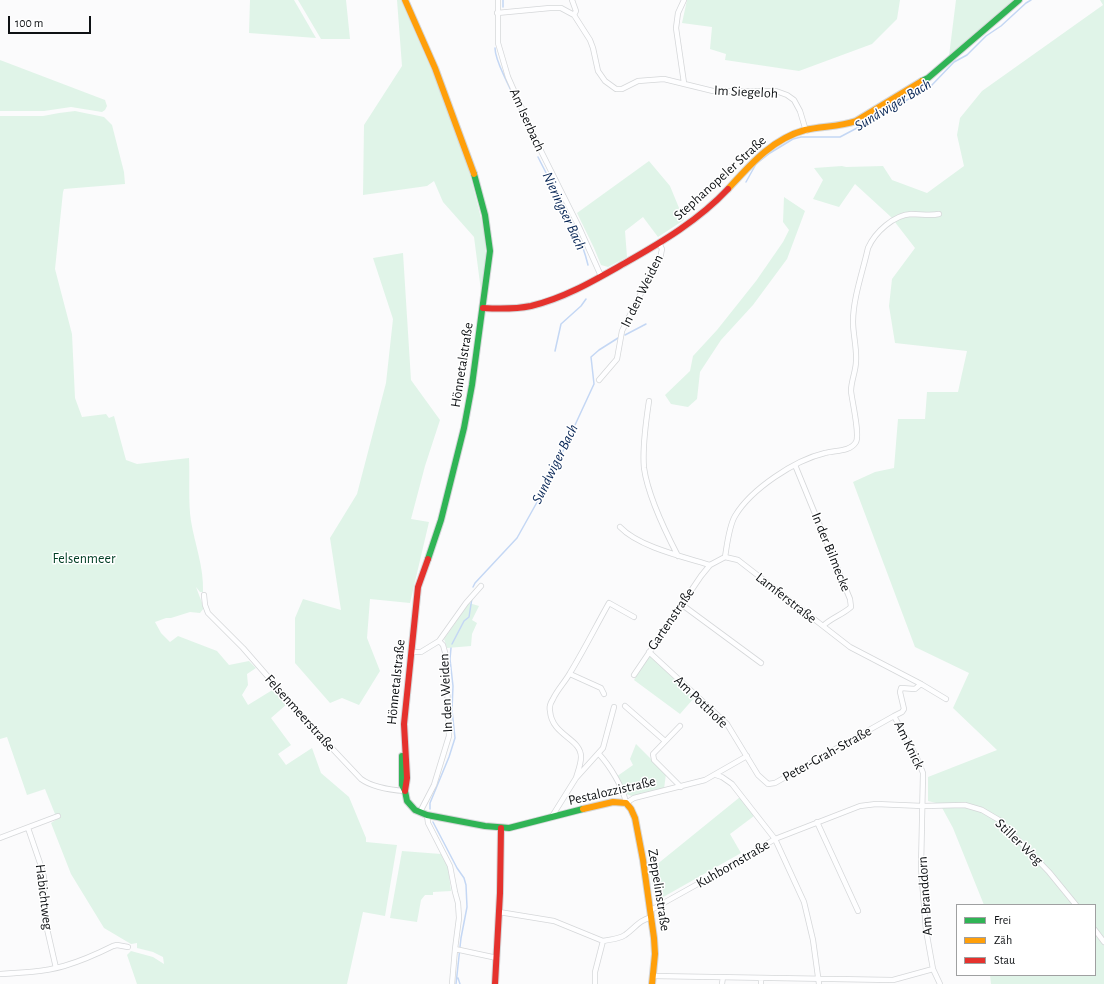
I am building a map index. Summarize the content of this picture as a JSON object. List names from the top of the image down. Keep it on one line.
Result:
{"streets":{"main road":["Stephanopeler Straße","Hönnetalstraße","Pestalozzistraße","Zeppelinstraße"],"street":["Im Siegeloh","Am Iserbach","In den Weiden","In der Bilmecke","Lamferstraße","Gartenstraße","Am Potthofe","Felsenmeerstraße","Am Knick","Peter-Grah-Straße","Stiller Weg","Kuhbornstraße","Am Branddorn","Habichtweg"]},"crossings":[["Im Siegeloh","Stephanopeler Straße"],["Am Iserbach","Stephanopeler Straße"],["Stephanopeler Straße","In den Weiden"],["Stephanopeler Straße","Hönnetalstraße"],["In den Weiden","Hönnetalstraße"],["Hönnetalstraße","Felsenmeerstraße"],["In der Bilmecke","Lamferstraße"],["Lamferstraße","Am Knick"],["Gartenstraße","Am Potthofe"],["Am Potthofe","Peter-Grah-Straße"],["Am Potthofe","Pestalozzistraße"],["Am Knick","Peter-Grah-Straße"],["Am Knick","Stiller Weg"],["Am Knick","Kuhbornstraße"],["Am Knick","Am Branddorn"],["Peter-Grah-Straße","Pestalozzistraße"],["Pestalozzistraße","Zeppelinstraße"],["Stiller Weg","Kuhbornstraße"],["Stiller Weg","Am Branddorn"],["Kuhbornstraße","Zeppelinstraße"],["Kuhbornstraße","Am Branddorn"]],"water":["Sundwiger Bach","Nieringser Bach"],"parks":["Felsenmeer"],"legend":["Frei","Zäh","Stau"],"scale_bar":"100 m"}
